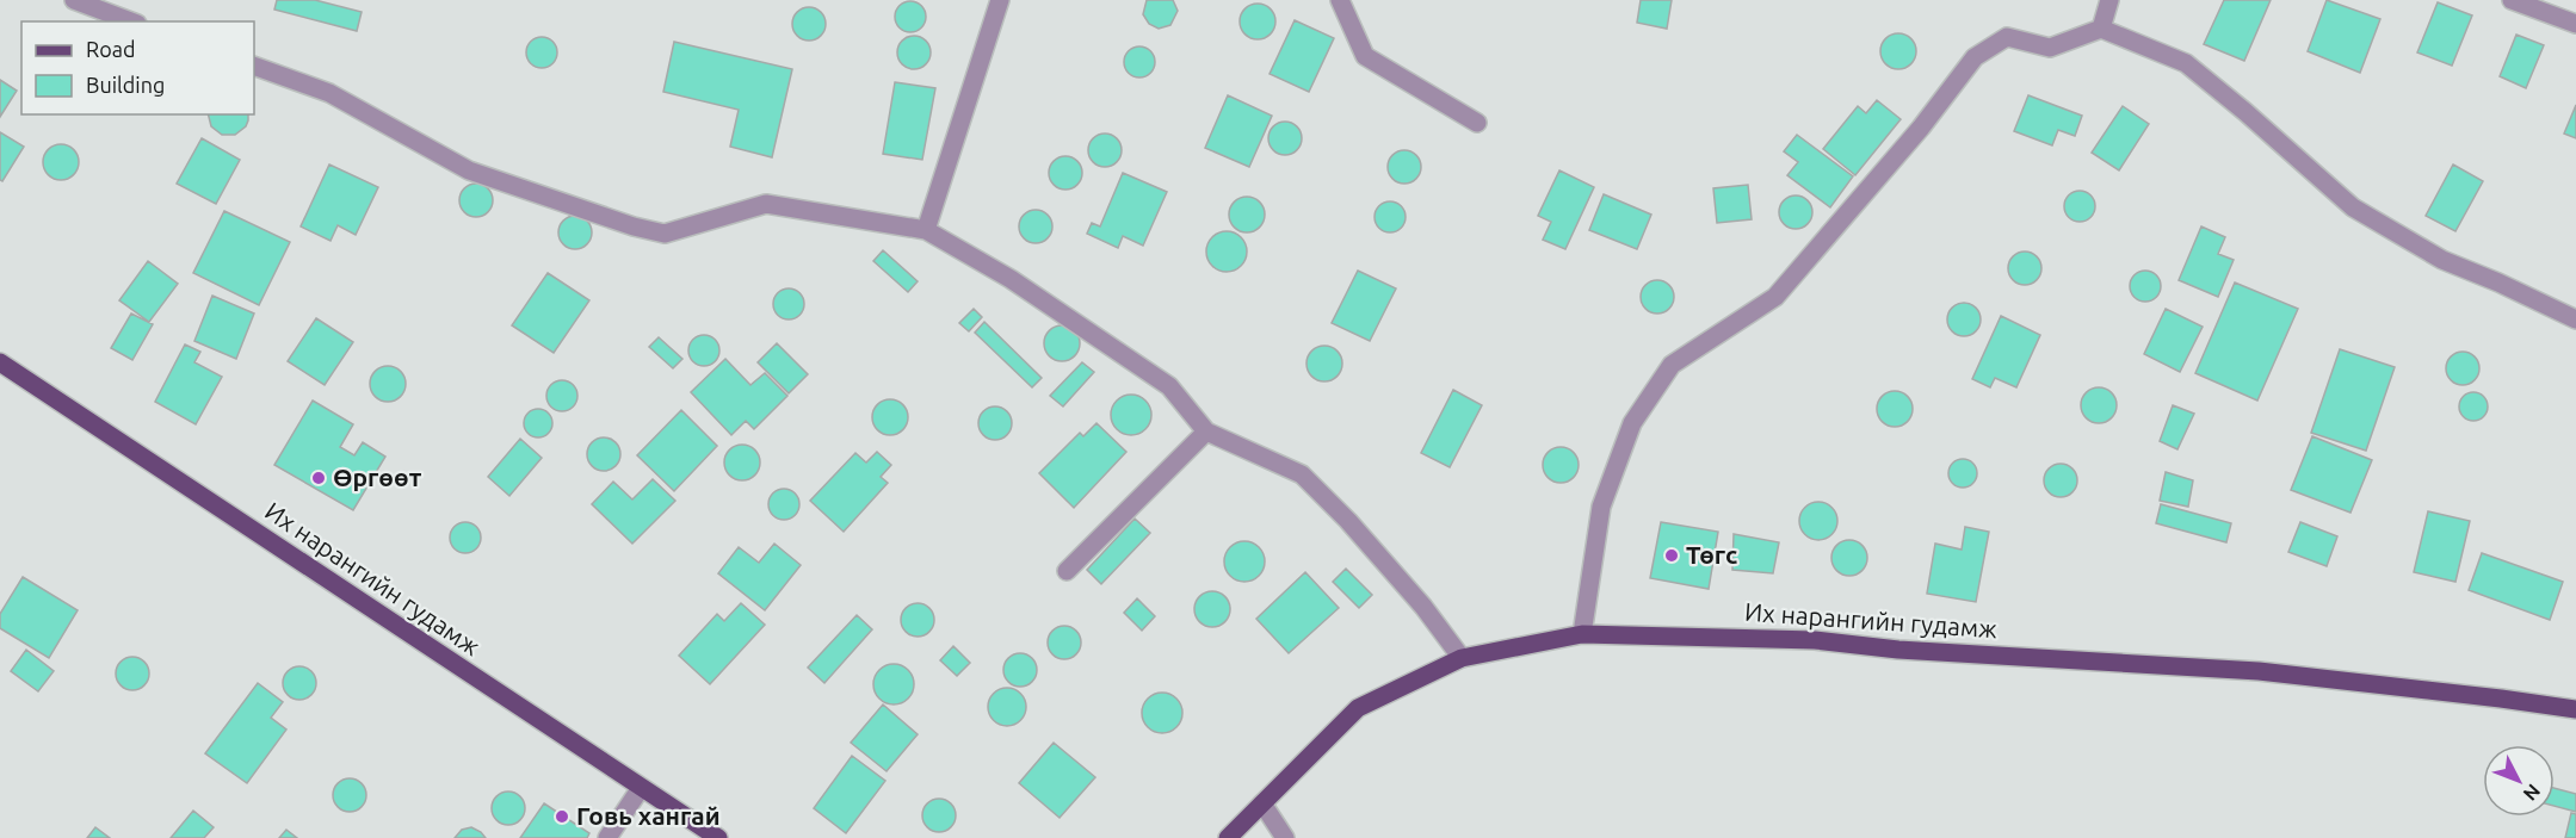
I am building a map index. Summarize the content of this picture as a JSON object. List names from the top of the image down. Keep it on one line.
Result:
{"streets":{"main road":["Их нарангийн гудамж"]},"places":["Өргөөт","Төгс","Говь хангай"],"legend":["Road","Building"],"north":"bottom right"}
